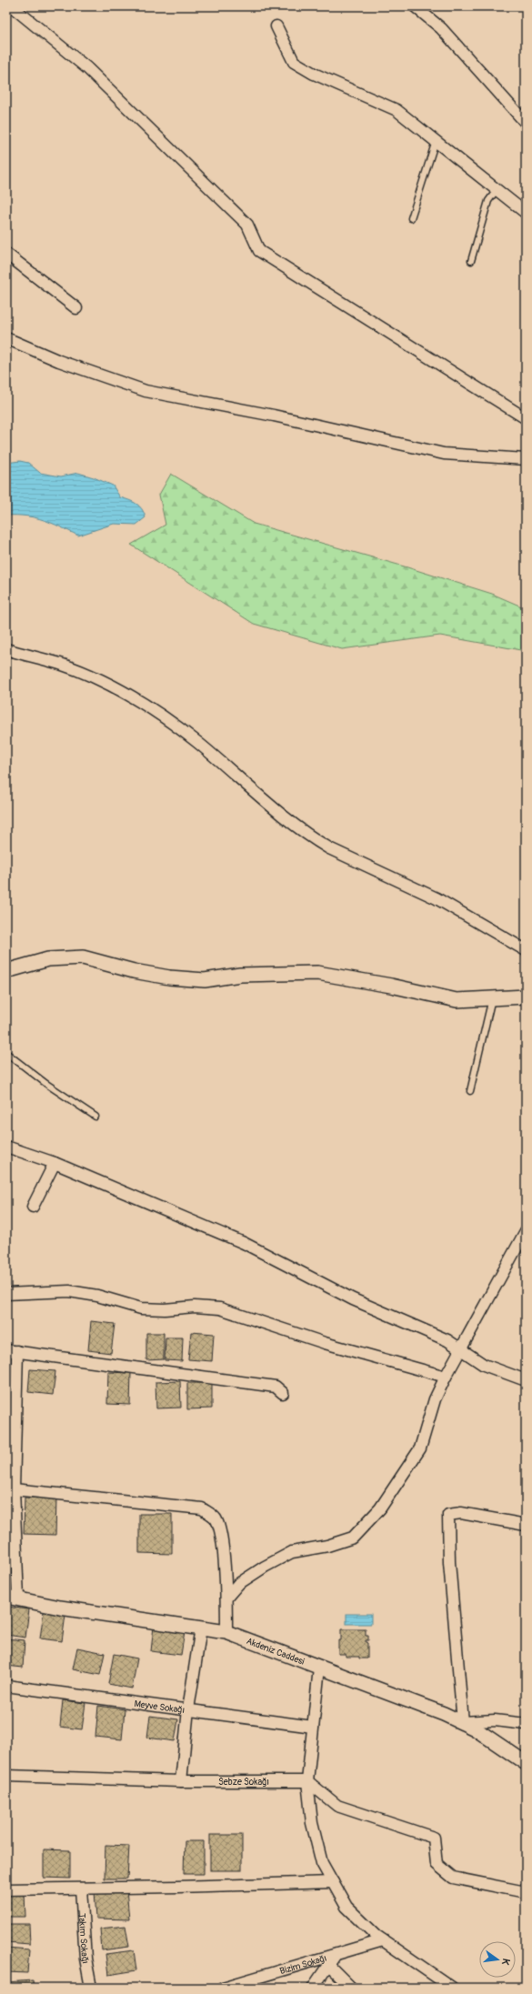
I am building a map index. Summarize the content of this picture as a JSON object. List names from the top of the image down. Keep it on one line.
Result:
{"streets":{"street":["Akdeniz Caddesi","Meyve Sokağı","Sebze Sokağı","Takım Sokağı","Bizim Sokağı"]},"north":"right"}
